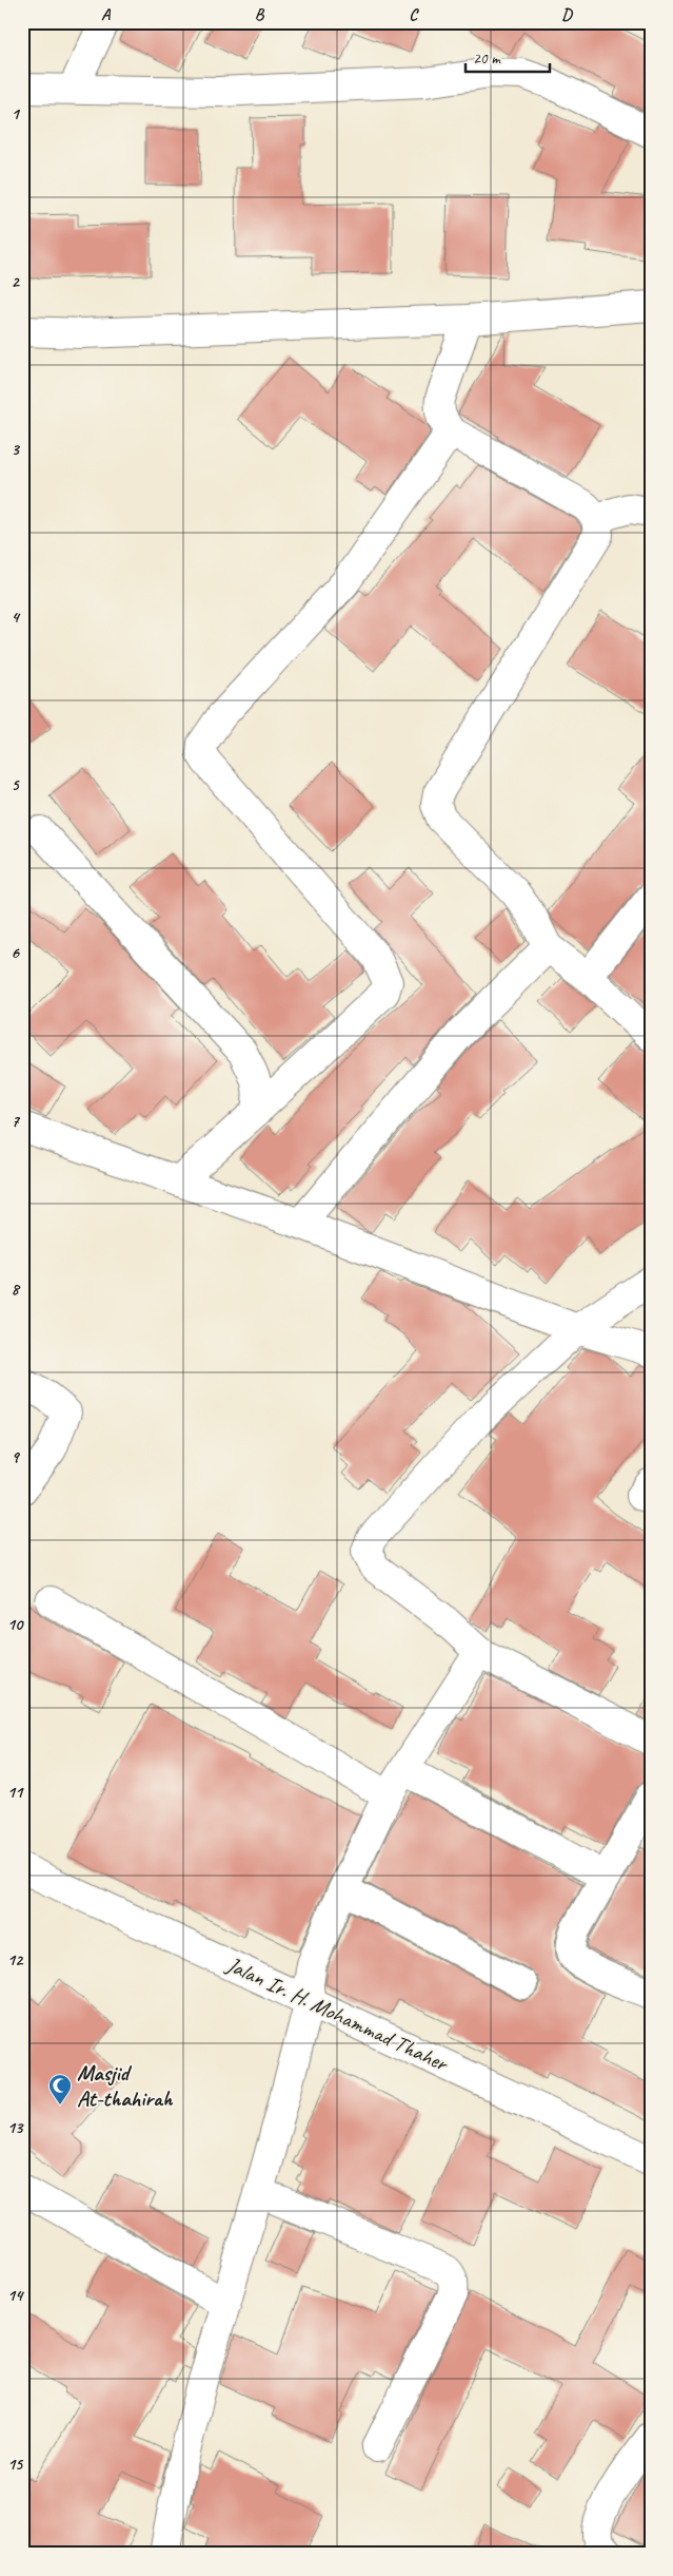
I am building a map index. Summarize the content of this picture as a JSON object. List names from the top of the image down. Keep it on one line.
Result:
{"streets":{"street":["Jalan Ir. H. Mohammad Thaher"]},"places":{"mosque":["Masjid At-thahirah"]},"scale_bar":"20 m","grid":{"columns":["A","B","C","D"],"rows":["1","2","3","4","5","6","7","8","9","10","11","12","13","14","15"]}}
